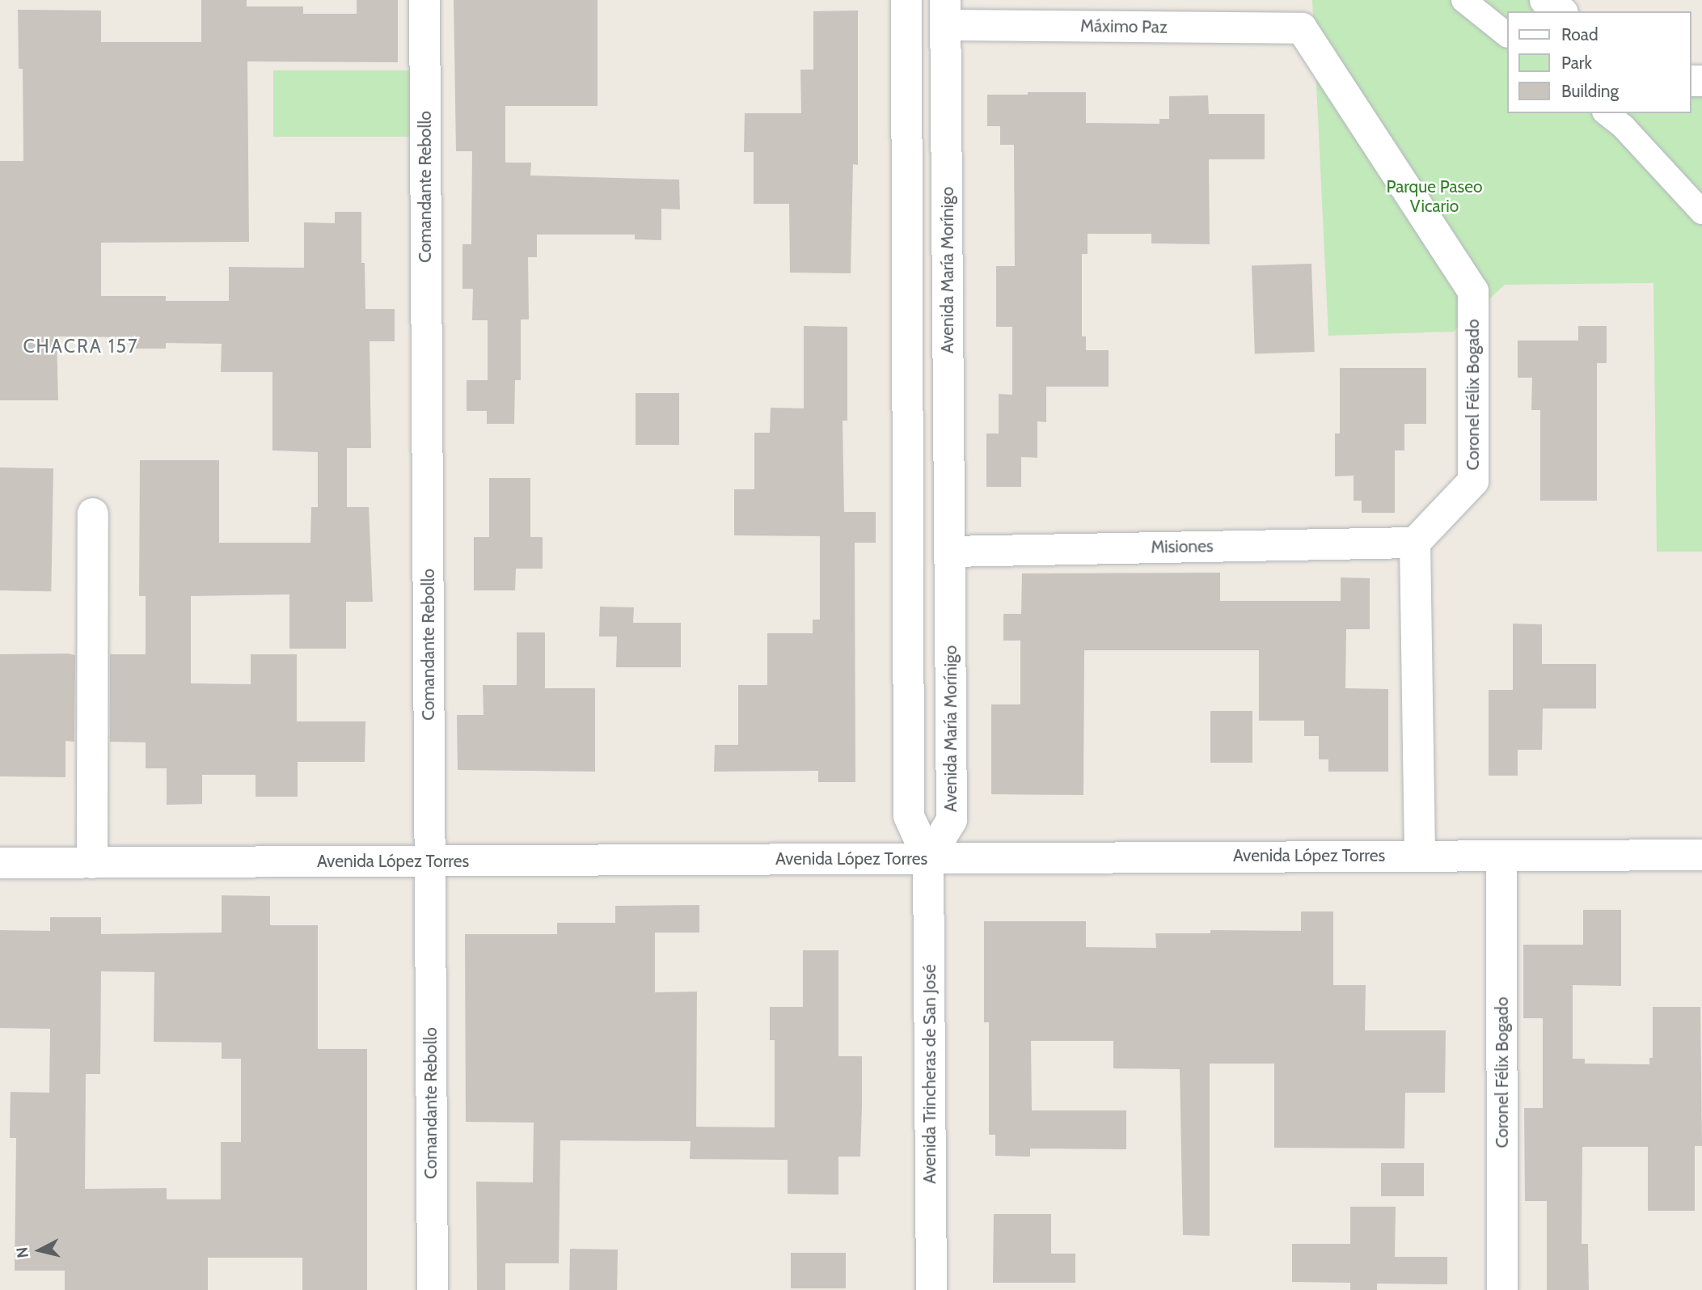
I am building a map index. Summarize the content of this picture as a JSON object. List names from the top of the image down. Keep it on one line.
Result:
{"streets":{"street":["Máximo Paz","Comandante Rebollo","Avenida María Morínigo","Coronel Félix Bogado","Misiones","Avenida López Torres","Avenida Trincheras de San José"]},"crossings":[["Máximo Paz","Avenida María Morínigo"],["Máximo Paz","Coronel Félix Bogado"],["Comandante Rebollo","Avenida López Torres"],["Avenida María Morínigo","Misiones"],["Avenida María Morínigo","Avenida López Torres"],["Avenida María Morínigo","Avenida Trincheras de San José"],["Coronel Félix Bogado","Misiones"],["Coronel Félix Bogado","Avenida López Torres"],["Avenida López Torres","Avenida Trincheras de San José"]],"districts":["CHACRA 157"],"parks":["Parque Paseo Vicario"],"legend":["Road","Park","Building"],"north":"left"}
